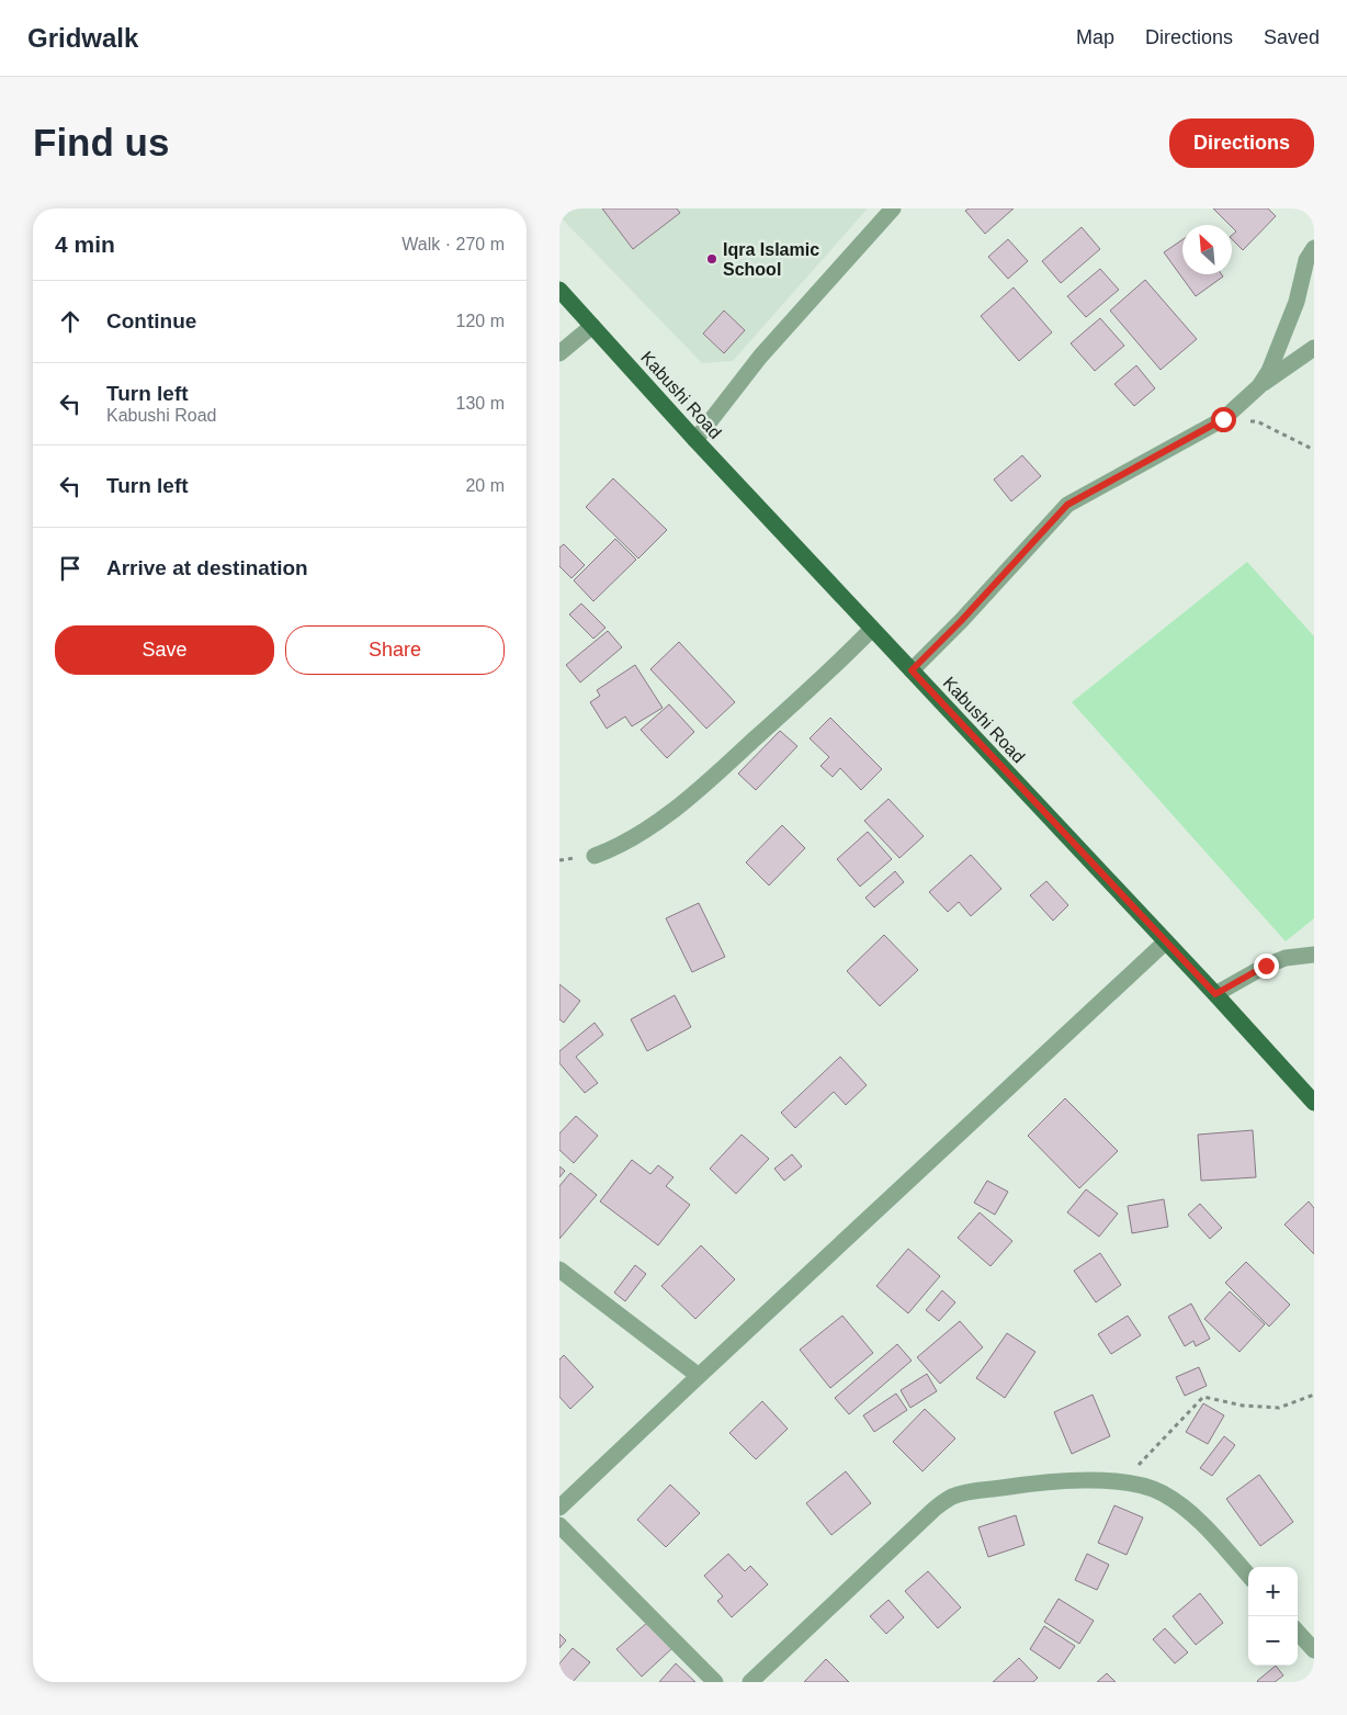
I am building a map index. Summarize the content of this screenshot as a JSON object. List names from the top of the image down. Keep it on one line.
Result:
{"streets":{"main road":["Kabushi Road"]},"places":["Iqra Islamic School"],"north":"top left","page":{"header":"Gridwalk","nav":["Map","Directions","Saved"],"buttons":["Directions",["Save","Share"]],"title":"Find us","heading":["4 min","Walk · 270 m"],"list":[["Continue","120 m"],["Turn left","Kabushi Road","130 m"],["Turn left","20 m"],"Arrive at destination"],"map_buttons":["+","−"]}}
